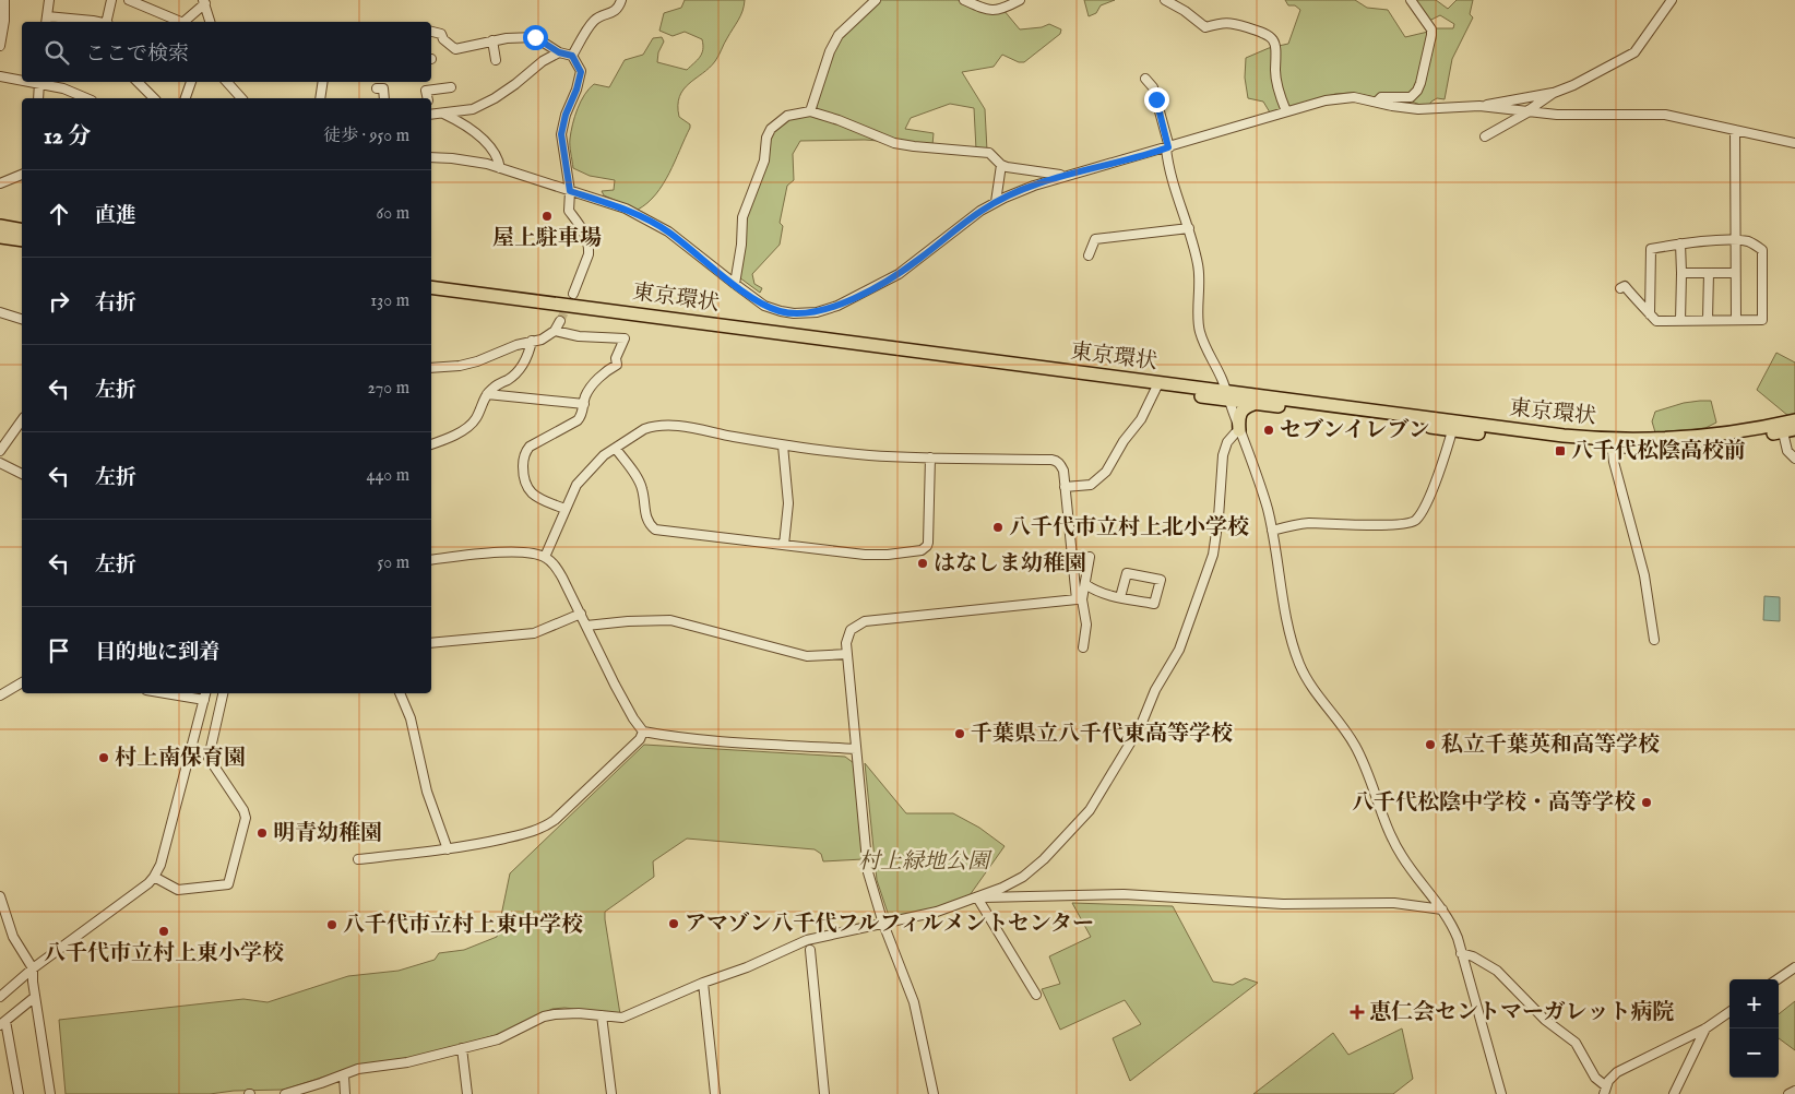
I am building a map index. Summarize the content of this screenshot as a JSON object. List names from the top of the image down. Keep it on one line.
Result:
{"streets":{"highway":["東京環状"]},"parks":["村上緑地公園"],"places":{"other":["屋上駐車場","セブンイレブン","八千代市立村上北小学校","はなしま幼稚園","千葉県立八千代東高等学校","私立千葉英和高等学校","村上南保育園","八千代松陰中学校・高等学校","明青幼稚園","アマゾン八千代フルフィルメントセンター","八千代市立村上東中学校","八千代市立村上東小学校"],"transit":["八千代松陰高校前"],"health":["恵仁会セントマーガレット病院"]},"page":{"search":"ここで検索","heading":["12 分","徒歩 · 950 m"],"list":[["直進","60 m"],["右折","130 m"],["左折","270 m"],["左折","440 m"],["左折","50 m"],"目的地に到着"],"map_buttons":["+","−"]}}
